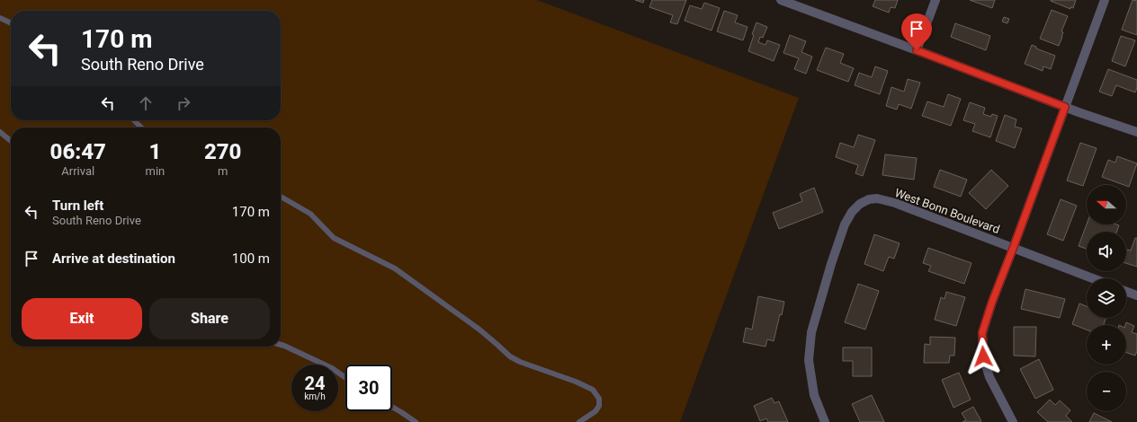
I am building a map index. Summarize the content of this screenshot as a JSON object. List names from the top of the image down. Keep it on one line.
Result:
{"streets":{"street":["West Bonn Boulevard"]},"north":"left","page":{"turn":["170 m","South Reno Drive"],"eta":["06:47","Arrival","1","min","270","m"],"map_buttons":["+","−"],"list":[{"name":"Turn left","note":"South Reno Drive","value":"170 m"},{"name":"Arrive at destination","value":"100 m"}],"buttons":["Exit","Share"],"speed":"24 km/h","limit":"30"}}
